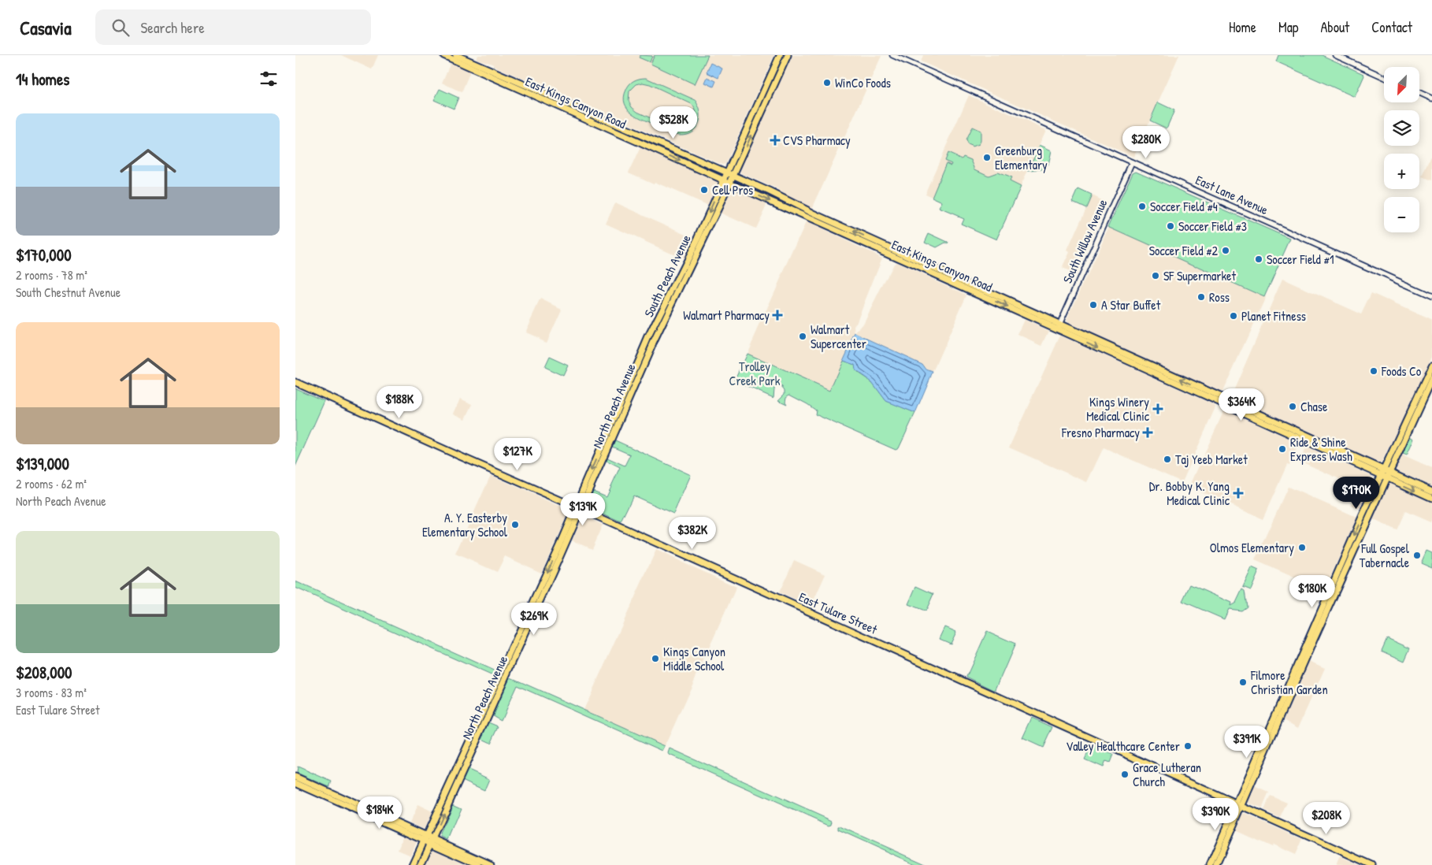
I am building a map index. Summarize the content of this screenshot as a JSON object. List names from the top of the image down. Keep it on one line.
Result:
{"streets":{"main road":["East Kings Canyon Road","South Peach Avenue","North Peach Avenue","East Tulare Street"],"street":["East Lane Avenue","South Willow Avenue"]},"crossings":[["East Kings Canyon Road","South Willow Avenue"],["East Kings Canyon Road","South Peach Avenue"],["East Lane Avenue","South Willow Avenue"],["South Peach Avenue","North Peach Avenue"],["South Peach Avenue","East Tulare Street"],["North Peach Avenue","East Tulare Street"]],"parks":["Trolley Creek Park"],"places":{"other":["WinCo Foods","Greenburg Elementary","Cell Pros","Soccer Field #4","Soccer Field #3","Soccer Field #2","Soccer Field #1","SF Supermarket","Ross","A Star Buffet","Planet Fitness","Walmart Supercenter","Foods Co","Chase","Ride & Shine Express Wash","Taj Yeeb Market","A. Y. Easterby Elementary School","Olmos Elementary","Full Gospel Tabernacle","Kings Canyon Middle School","Filmore Christian Garden","Valley Healthcare Center","Grace Lutheran Church"],"health":["CVS Pharmacy","Walmart Pharmacy","Kings Winery Medical Clinic","Fresno Pharmacy","Dr. Bobby K. Yang Medical Clinic"]},"north":"bottom left","page":{"header":"Casavia","search":"Search here","nav":["Home","Map","About","Contact"],"heading":"14 homes","map_buttons":["+","−"],"list":[{"name":"$170,000","note":"2 rooms · 78 m² · South Chestnut Avenue"},{"name":"$139,000","note":"2 rooms · 62 m² · North Peach Avenue"},{"name":"$208,000","note":"3 rooms · 83 m² · East Tulare Street"}],"price":["$528K","$280K","$188K","$364K","$127K","$170K","$139K","$382K","$180K","$269K","$391K","$184K","$390K","$208K"]}}
